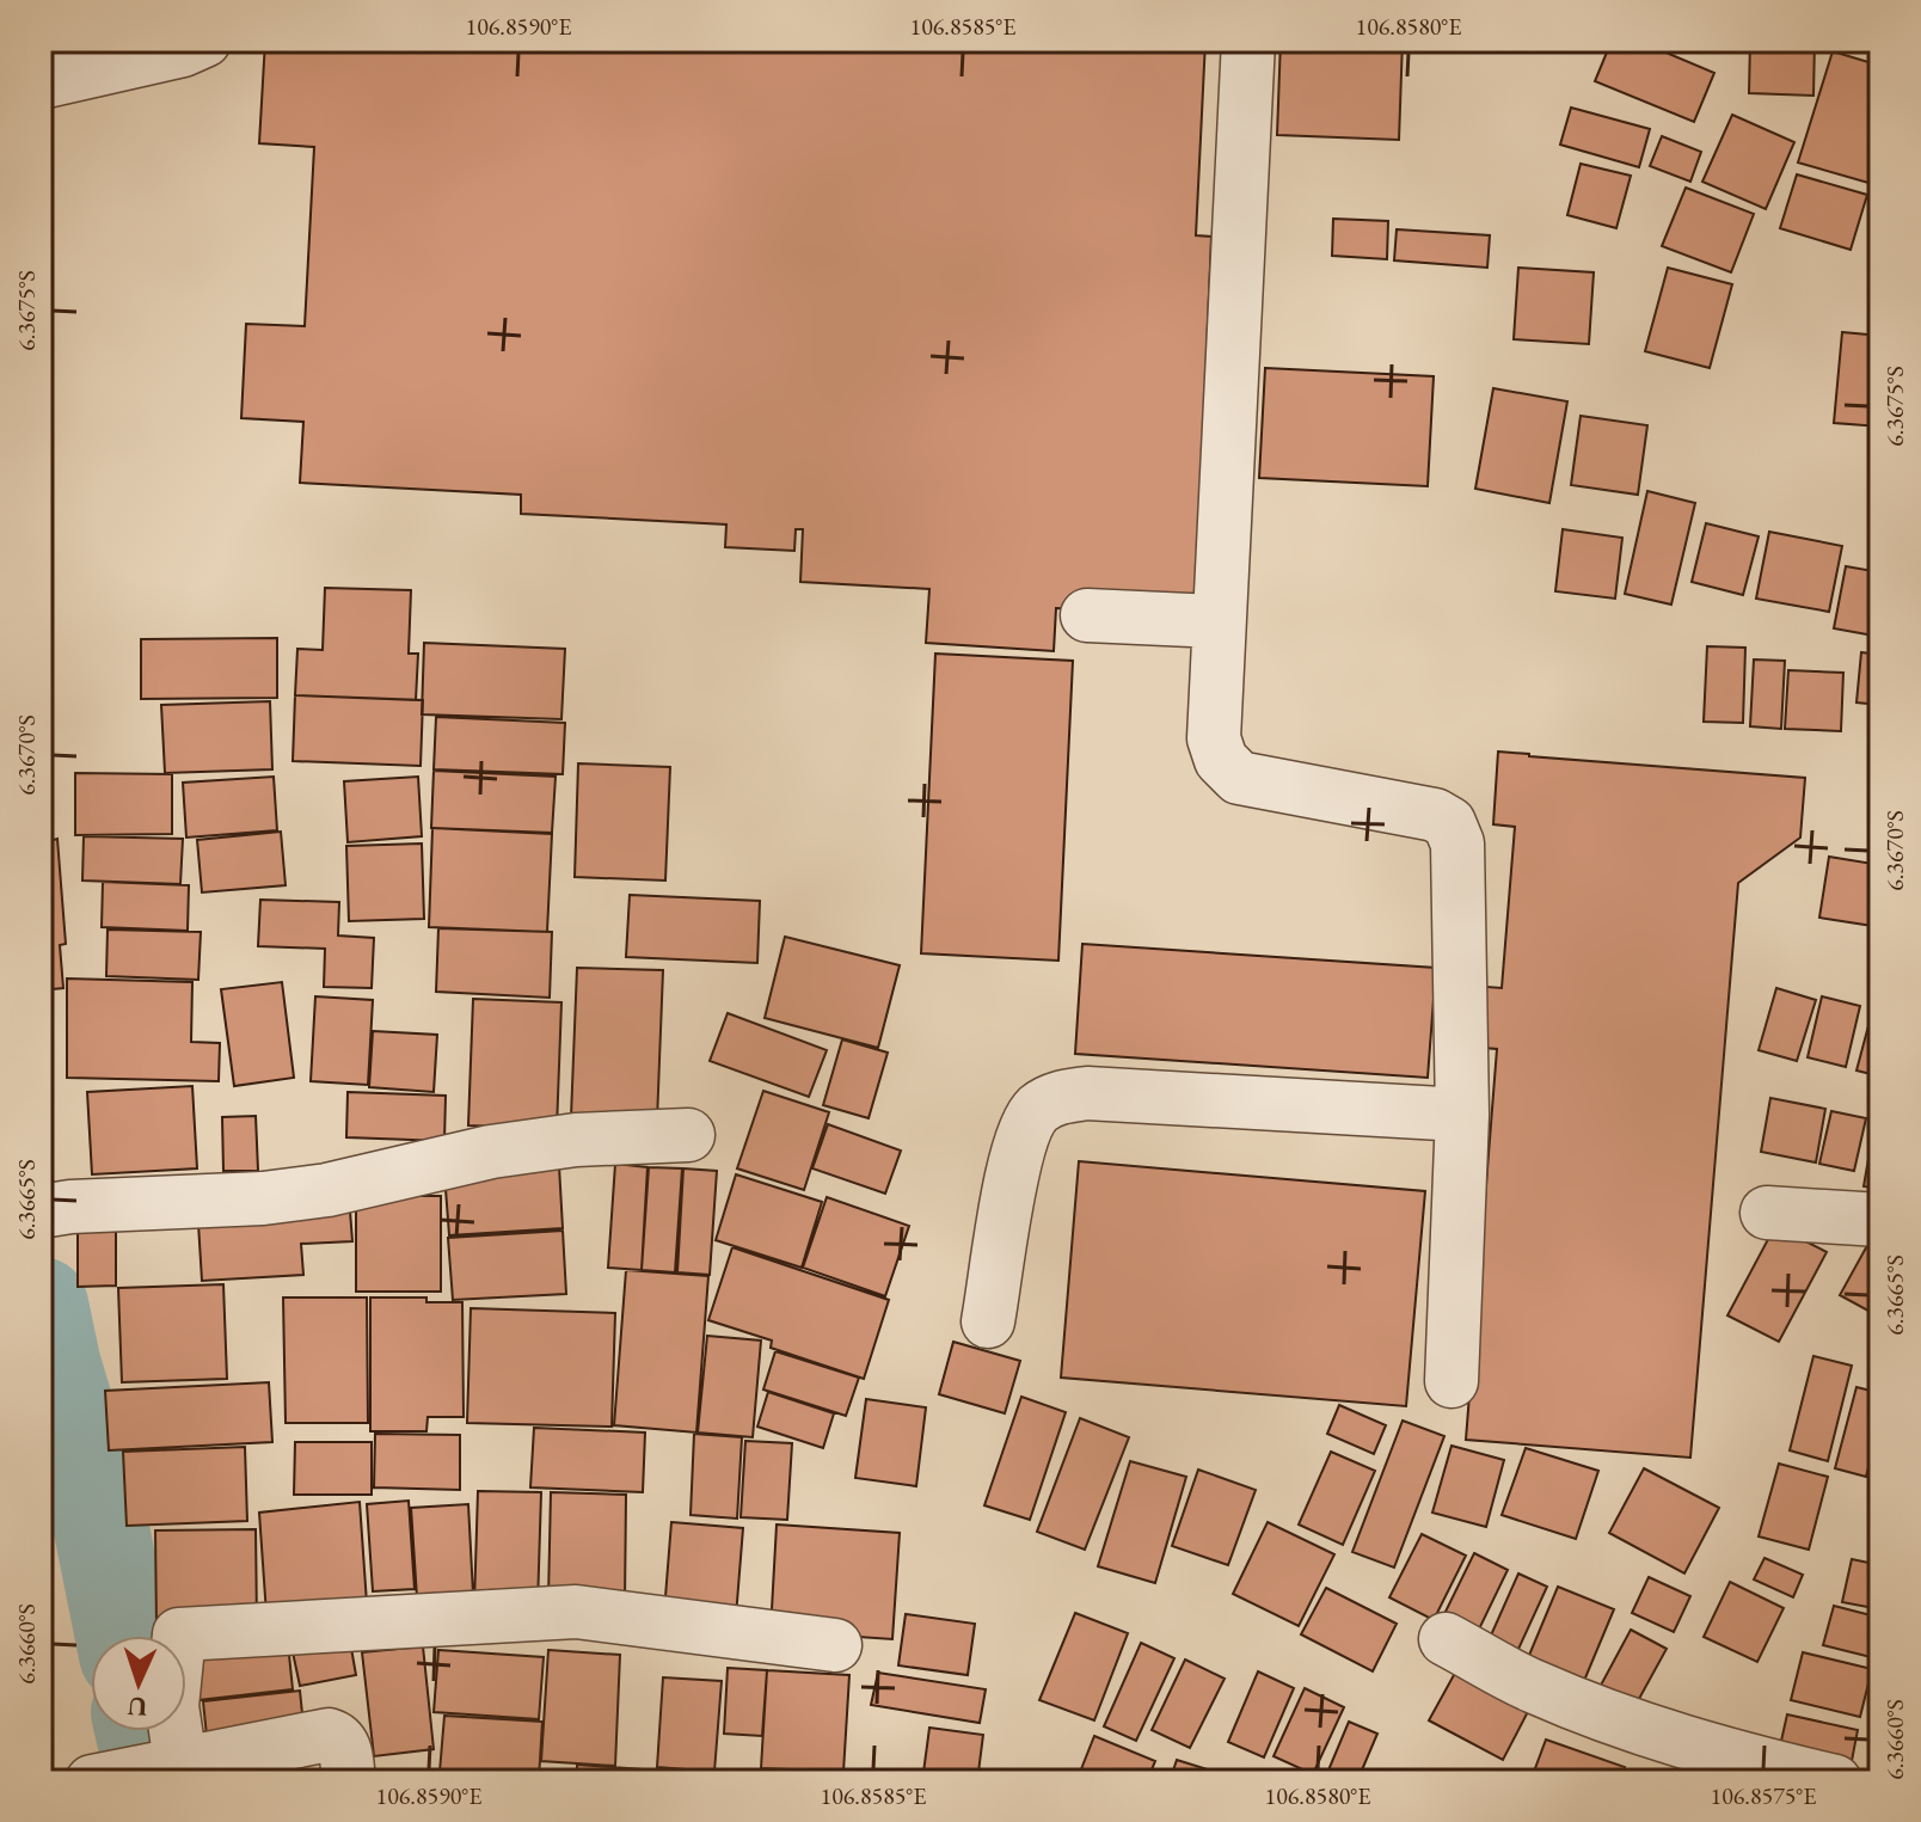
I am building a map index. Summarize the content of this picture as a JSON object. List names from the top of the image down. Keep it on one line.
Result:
{"north":"bottom","coordinates":["106.8590°E","106.8585°E","106.8580°E","6.3675°S","6.3670°S","6.3665°S","6.3660°S","106.8575°E"]}
